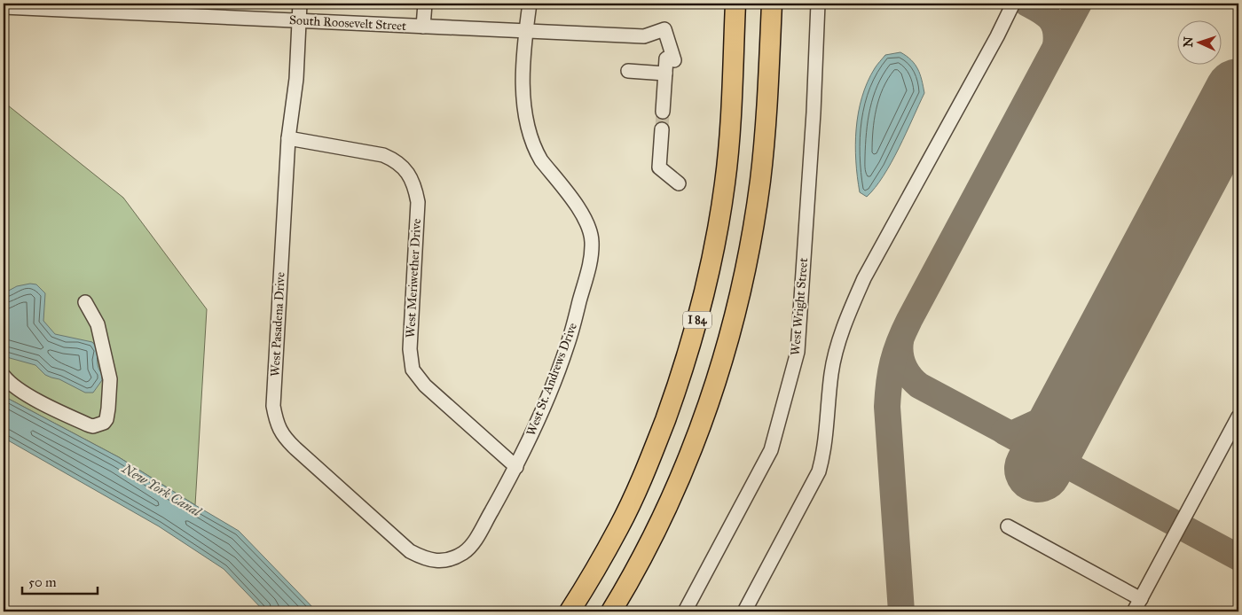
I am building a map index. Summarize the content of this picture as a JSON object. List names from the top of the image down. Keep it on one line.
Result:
{"streets":{"highway":["I 84"],"street":["South Roosevelt Street","West Meriwether Drive","West Wright Street","West Pasadena Drive","West St. Andrews Drive"]},"crossings":[["South Roosevelt Street","West Pasadena Drive"],["South Roosevelt Street","West St. Andrews Drive"],["West Meriwether Drive","West Pasadena Drive"],["West Meriwether Drive","West St. Andrews Drive"],["West Pasadena Drive","West St. Andrews Drive"]],"water":["New York Canal"],"scale_bar":"50 m","north":"left"}
